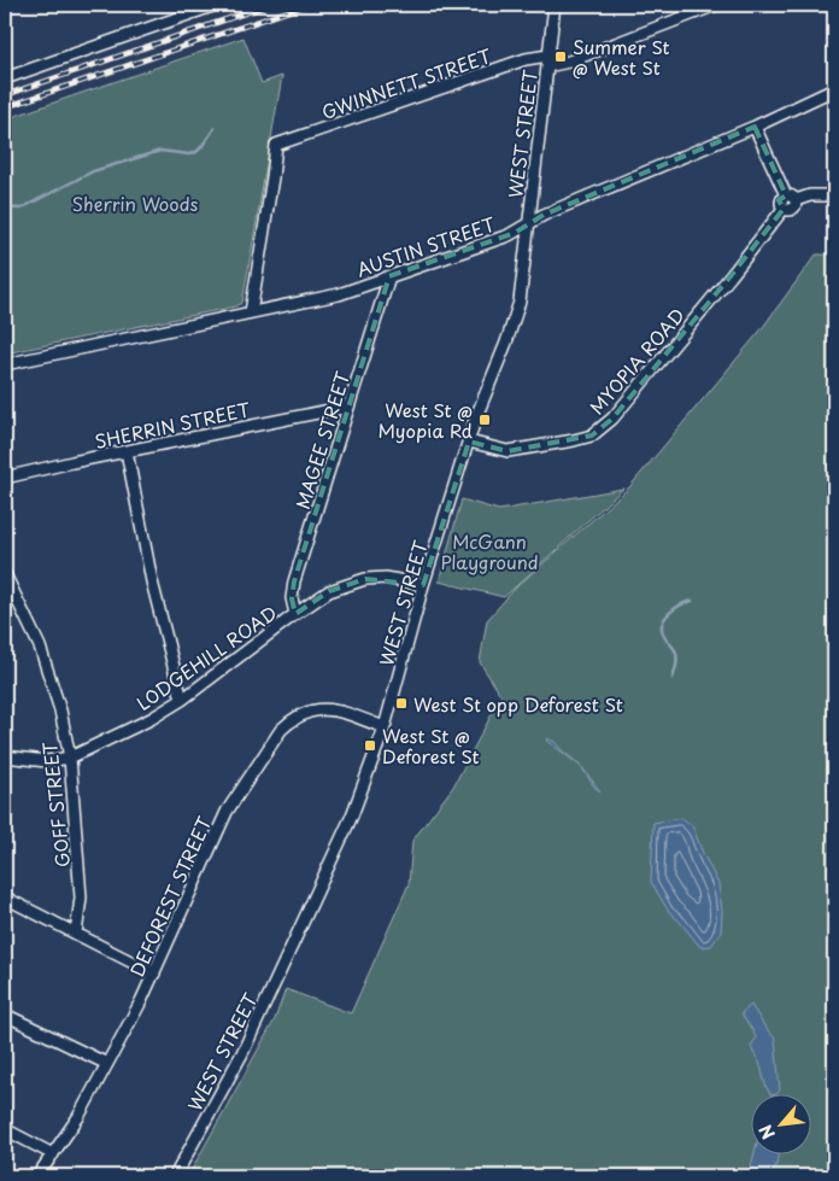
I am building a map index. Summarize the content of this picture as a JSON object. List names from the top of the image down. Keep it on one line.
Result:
{"streets":{"street":["GWINNETT STREET","WEST STREET","AUSTIN STREET","MYOPIA ROAD","SHERRIN STREET","MAGEE STREET","LODGEHILL ROAD","GOFF STREET","DEFOREST STREET"]},"crossings":[["GWINNETT STREET","WEST STREET"],["GWINNETT STREET","AUSTIN STREET"],["WEST STREET","AUSTIN STREET"],["WEST STREET","MYOPIA ROAD"],["WEST STREET","LODGEHILL ROAD"],["WEST STREET","DEFOREST STREET"],["AUSTIN STREET","MAGEE STREET"],["SHERRIN STREET","MAGEE STREET"],["MAGEE STREET","LODGEHILL ROAD"],["LODGEHILL ROAD","GOFF STREET"]],"parks":["Sherrin Woods","McGann Playground"],"places":{"transit":["Summer St @ West St","West St @ Myopia Rd","West St opp Deforest St","West St @ Deforest St"]},"north":"bottom left"}
